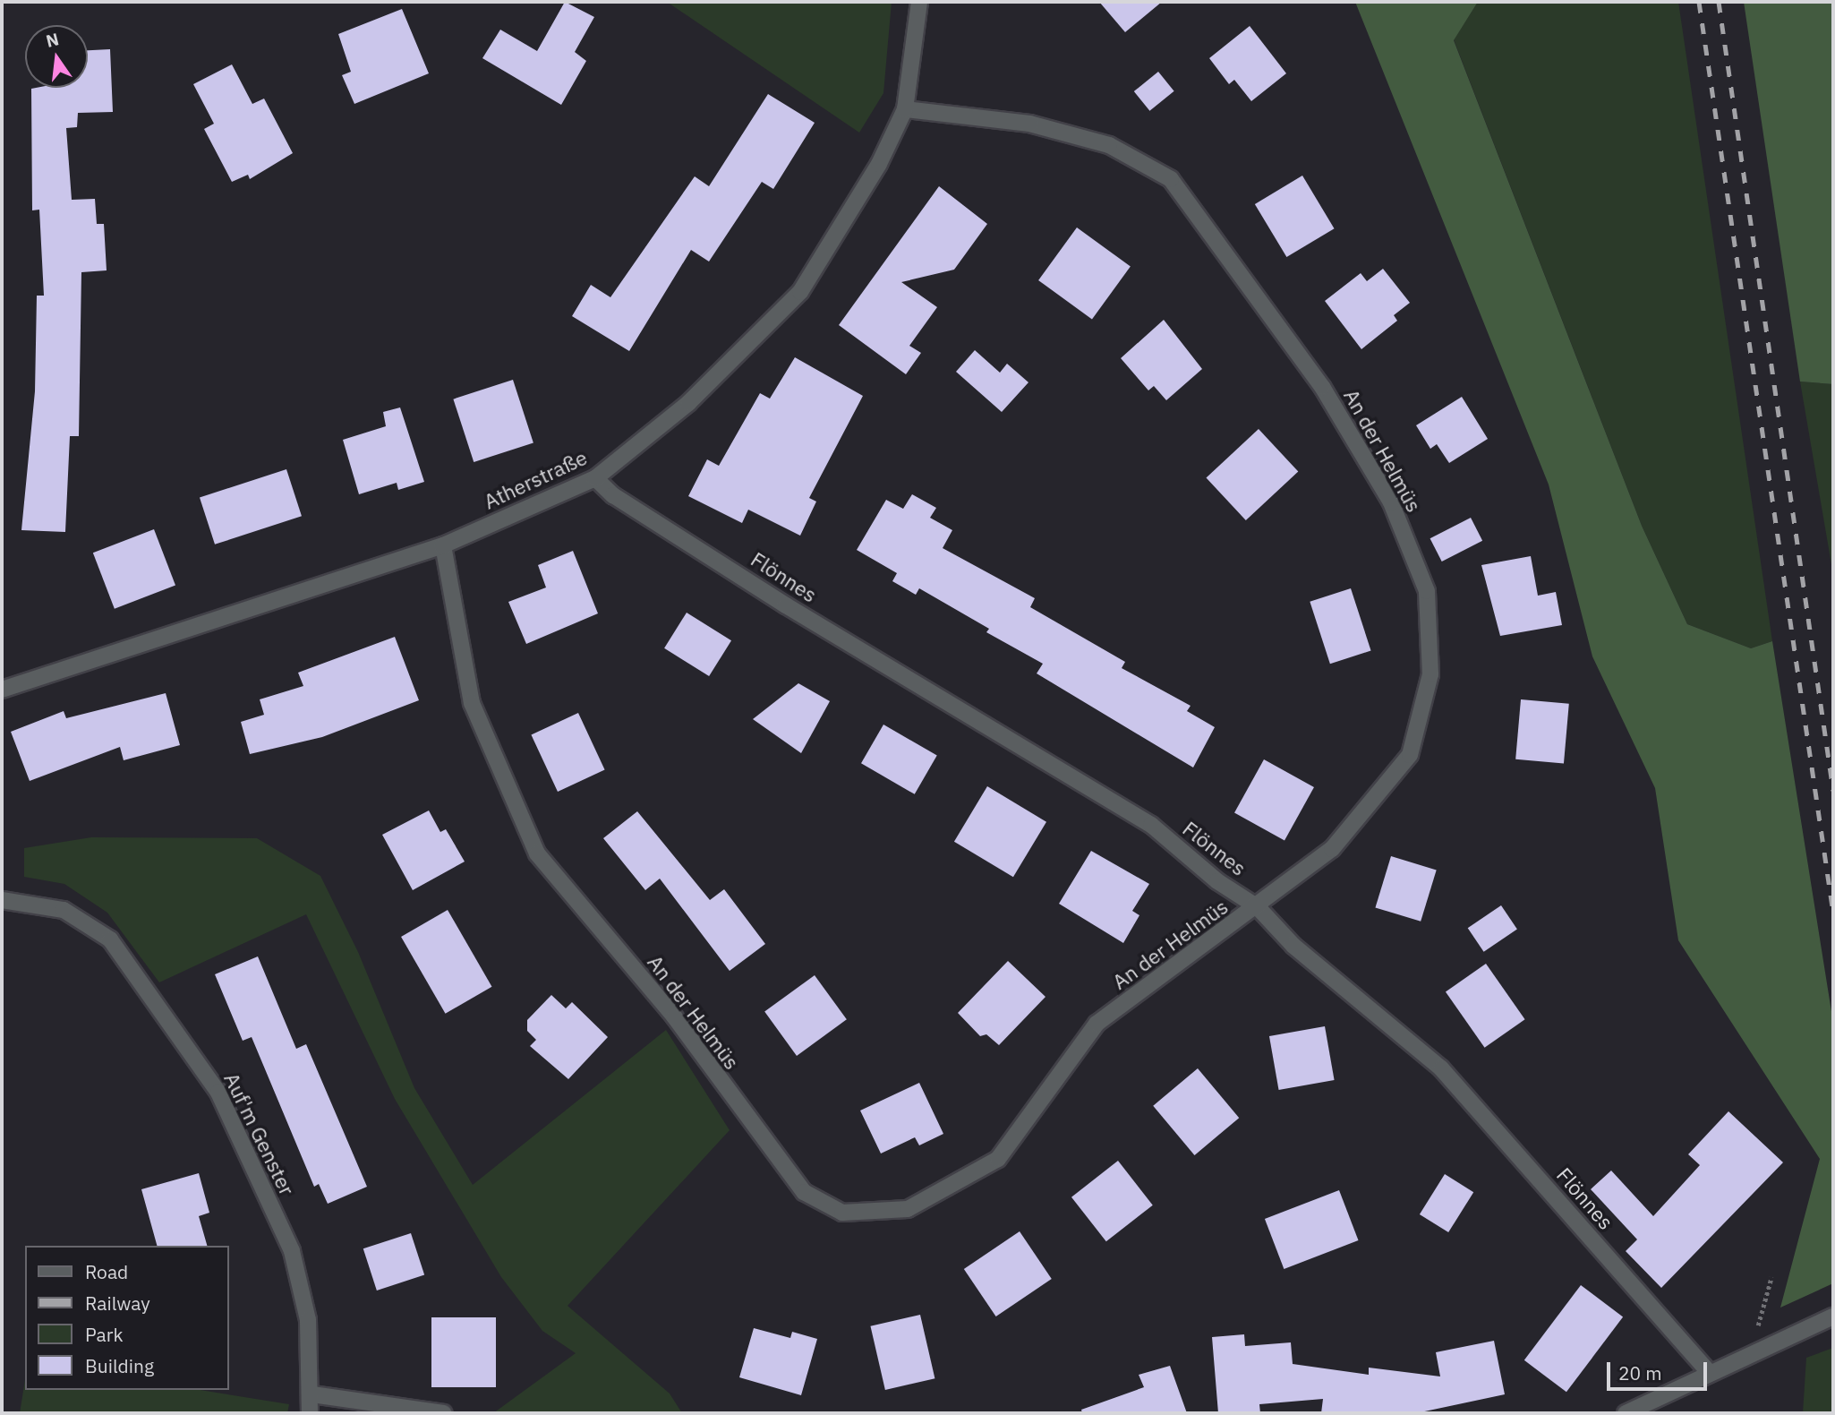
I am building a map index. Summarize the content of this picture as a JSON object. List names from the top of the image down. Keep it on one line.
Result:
{"streets":{"street":["An der Helmüs","Atherstraße","Flönnes","Auf'm Genster"]},"crossings":[["An der Helmüs","Atherstraße"],["An der Helmüs","Flönnes"],["Atherstraße","Flönnes"]],"legend":["Road","Railway","Park","Building"],"scale_bar":"20 m","north":"top"}
